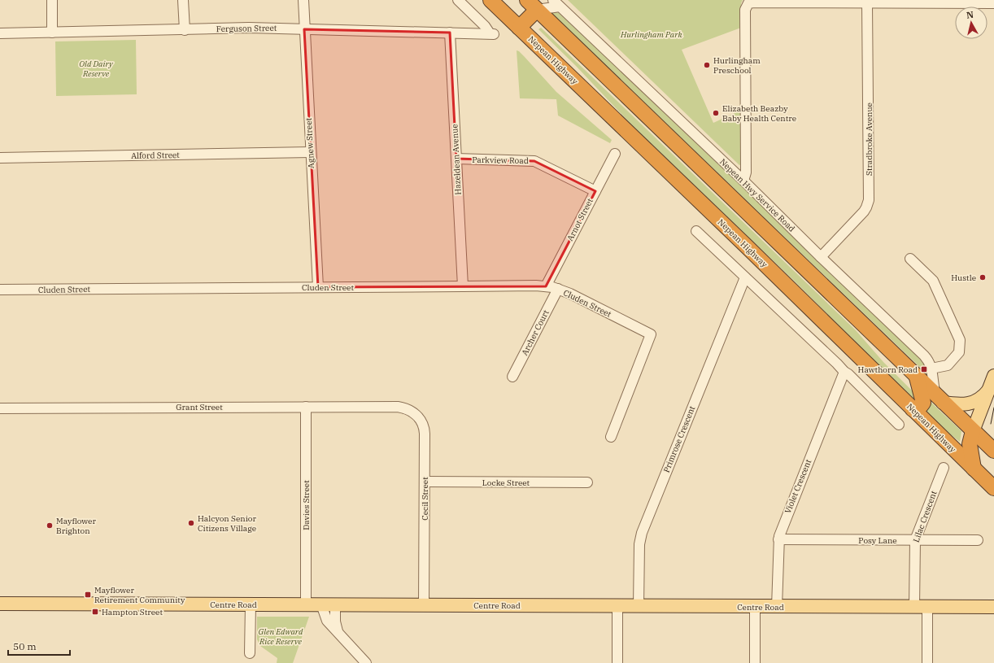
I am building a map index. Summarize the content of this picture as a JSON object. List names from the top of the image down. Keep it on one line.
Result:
{"streets":{"highway":["Nepean Highway"],"main road":["Centre Road"],"street":["Ferguson Street","Stradbroke Avenue","Agnew Street","Alford Street","Hazeldean Avenue","Parkview Road","Nepean Hwy Service Road","Arnot Street","Cluden Street","Archer Court","Grant Street","Primrose Crescent","Locke Street","Violet Crescent","Cecil Street","Davies Street","Lilac Crescent","Posy Lane"]},"crossings":[["Ferguson Street","Agnew Street"],["Ferguson Street","Hazeldean Avenue"],["Stradbroke Avenue","Nepean Hwy Service Road"],["Agnew Street","Alford Street"],["Agnew Street","Cluden Street"],["Hazeldean Avenue","Parkview Road"],["Hazeldean Avenue","Cluden Street"],["Parkview Road","Arnot Street"],["Arnot Street","Cluden Street"],["Cluden Street","Archer Court"],["Grant Street","Cecil Street"],["Grant Street","Davies Street"],["Primrose Crescent","Centre Road"],["Locke Street","Cecil Street"],["Violet Crescent","Posy Lane"],["Violet Crescent","Centre Road"],["Cecil Street","Centre Road"],["Davies Street","Centre Road"],["Lilac Crescent","Posy Lane"],["Lilac Crescent","Centre Road"]],"parks":["Hurlingham Park","Old Dairy Reserve","Glen Edward Rice Reserve"],"places":{"other":["Hurlingham Preschool","Elizabeth Beazby Baby Health Centre","Hustle","Halcyon Senior Citizens Village","Mayflower Brighton"],"transit":["Hawthorn Road","Mayflower Retirement Community","Hampton Street"]},"scale_bar":"50 m","north":"top"}
